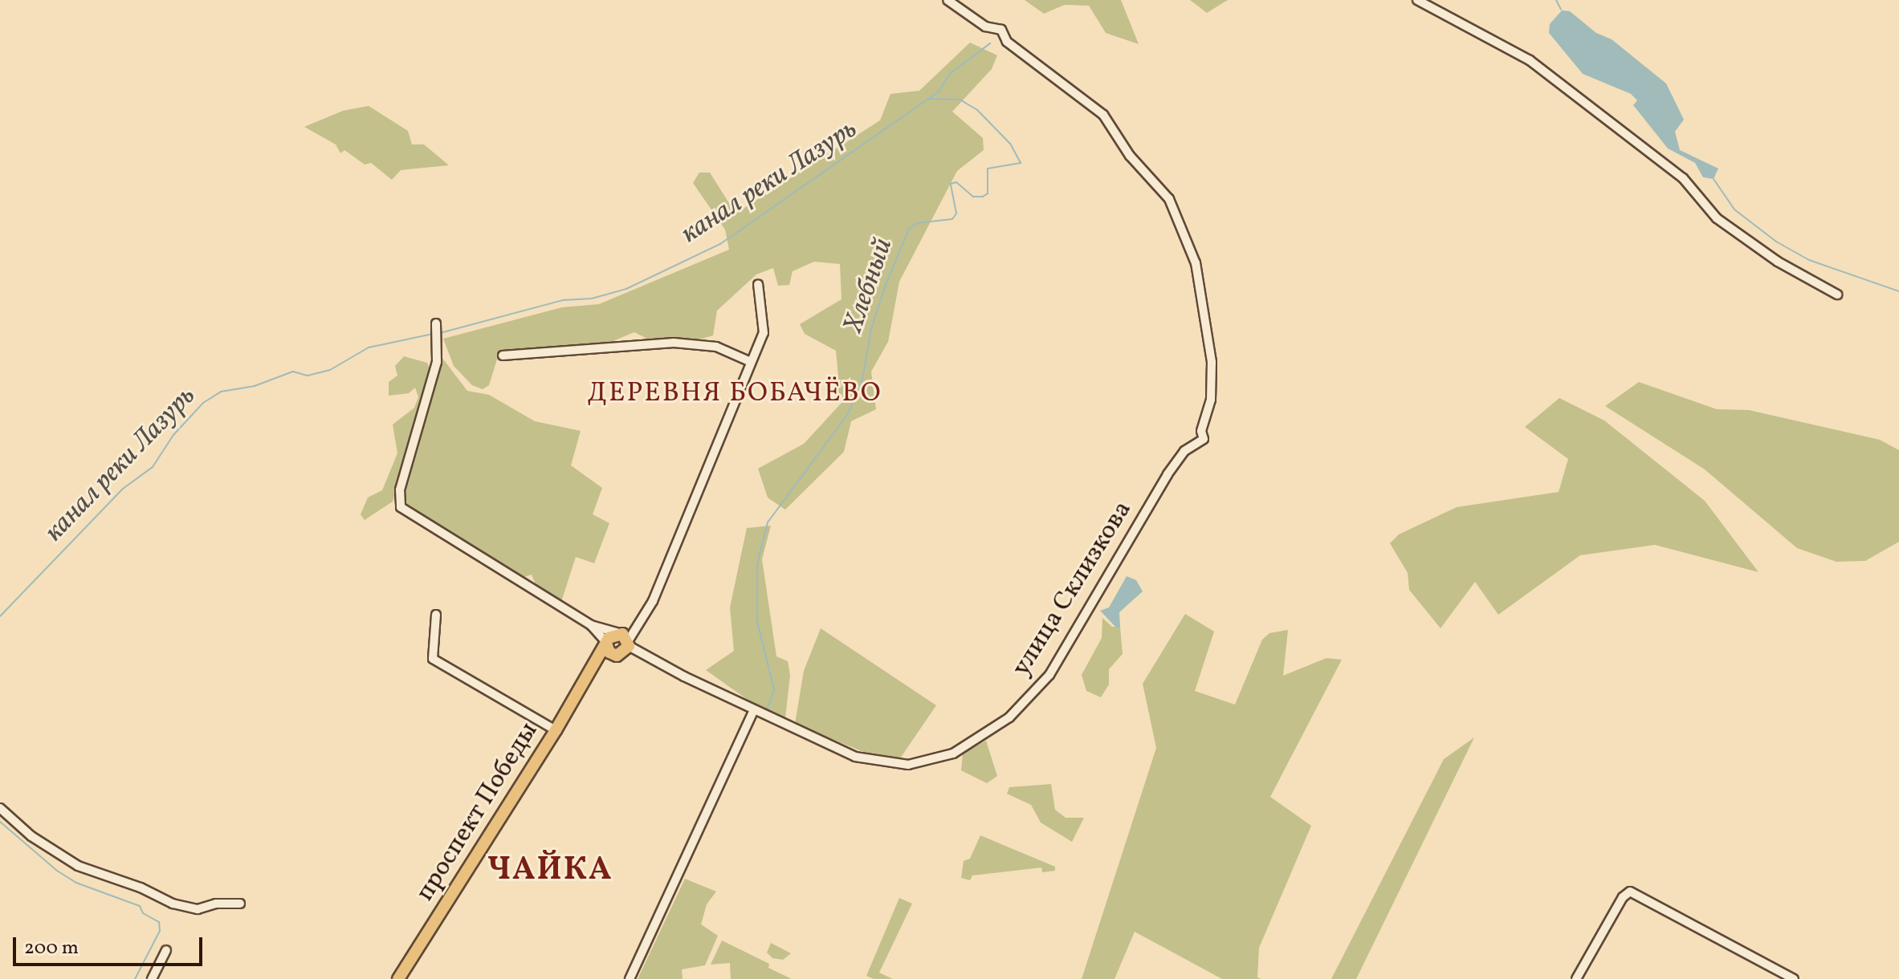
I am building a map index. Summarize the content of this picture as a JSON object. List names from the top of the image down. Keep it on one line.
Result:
{"streets":{"main road":["проспект Победы"],"street":["улица Склизкова"]},"districts":["ДЕРЕВНЯ БОБАЧЁВО","ЧАЙКА"],"water":["канал реки Лазурь","Хлебный"],"scale_bar":"200 m"}
